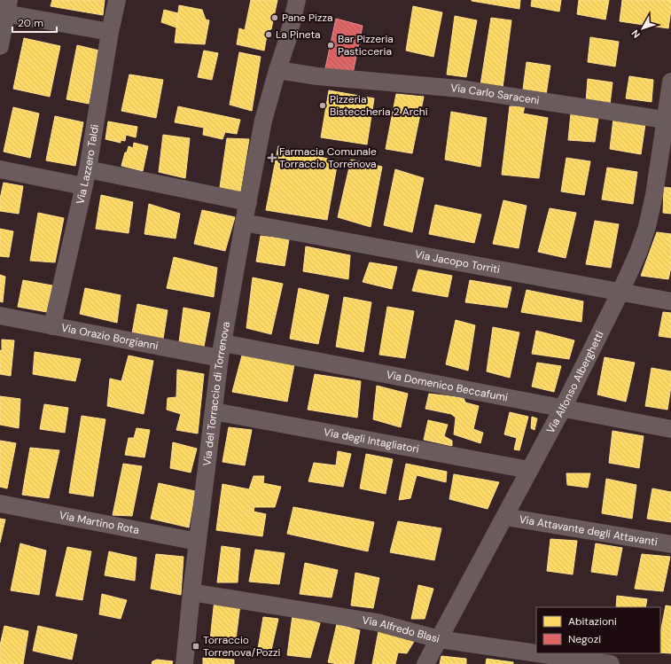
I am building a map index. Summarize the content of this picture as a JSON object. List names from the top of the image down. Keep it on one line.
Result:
{"streets":{"street":["Via Carlo Saraceni","Via Lazzero Taldi","Via Jacopo Torriti","Via Orazio Borgianni","Via Alfonso Alberghetti","Via Domenico Beccafumi","Via del Torraccio di Torrenova","Via degli Intagliatori","Via Martino Rota","Via Attavante degli Attavanti","Via Alfredo Blasi"]},"crossings":[["Via Carlo Saraceni","Via Alfonso Alberghetti"],["Via Carlo Saraceni","Via del Torraccio di Torrenova"],["Via Lazzero Taldi","Via Orazio Borgianni"],["Via Jacopo Torriti","Via Alfonso Alberghetti"],["Via Jacopo Torriti","Via del Torraccio di Torrenova"],["Via Orazio Borgianni","Via Domenico Beccafumi"],["Via Orazio Borgianni","Via del Torraccio di Torrenova"],["Via Alfonso Alberghetti","Via Domenico Beccafumi"],["Via Alfonso Alberghetti","Via degli Intagliatori"],["Via Alfonso Alberghetti","Via Attavante degli Attavanti"],["Via Alfonso Alberghetti","Via Alfredo Blasi"],["Via Domenico Beccafumi","Via del Torraccio di Torrenova"],["Via del Torraccio di Torrenova","Via degli Intagliatori"],["Via del Torraccio di Torrenova","Via Martino Rota"],["Via del Torraccio di Torrenova","Via Alfredo Blasi"]],"places":{"other":["Pane Pizza","La Pineta","Bar Pizzeria Pasticceria","Pizzeria Bisteccheria 2 Archi"],"health":["Farmacia Comunale Torraccio Torrenova"],"transit":["Torraccio Torrenova/Pozzi"]},"legend":["Abitazioni","Negozi"],"scale_bar":"20 m","north":"bottom left"}
